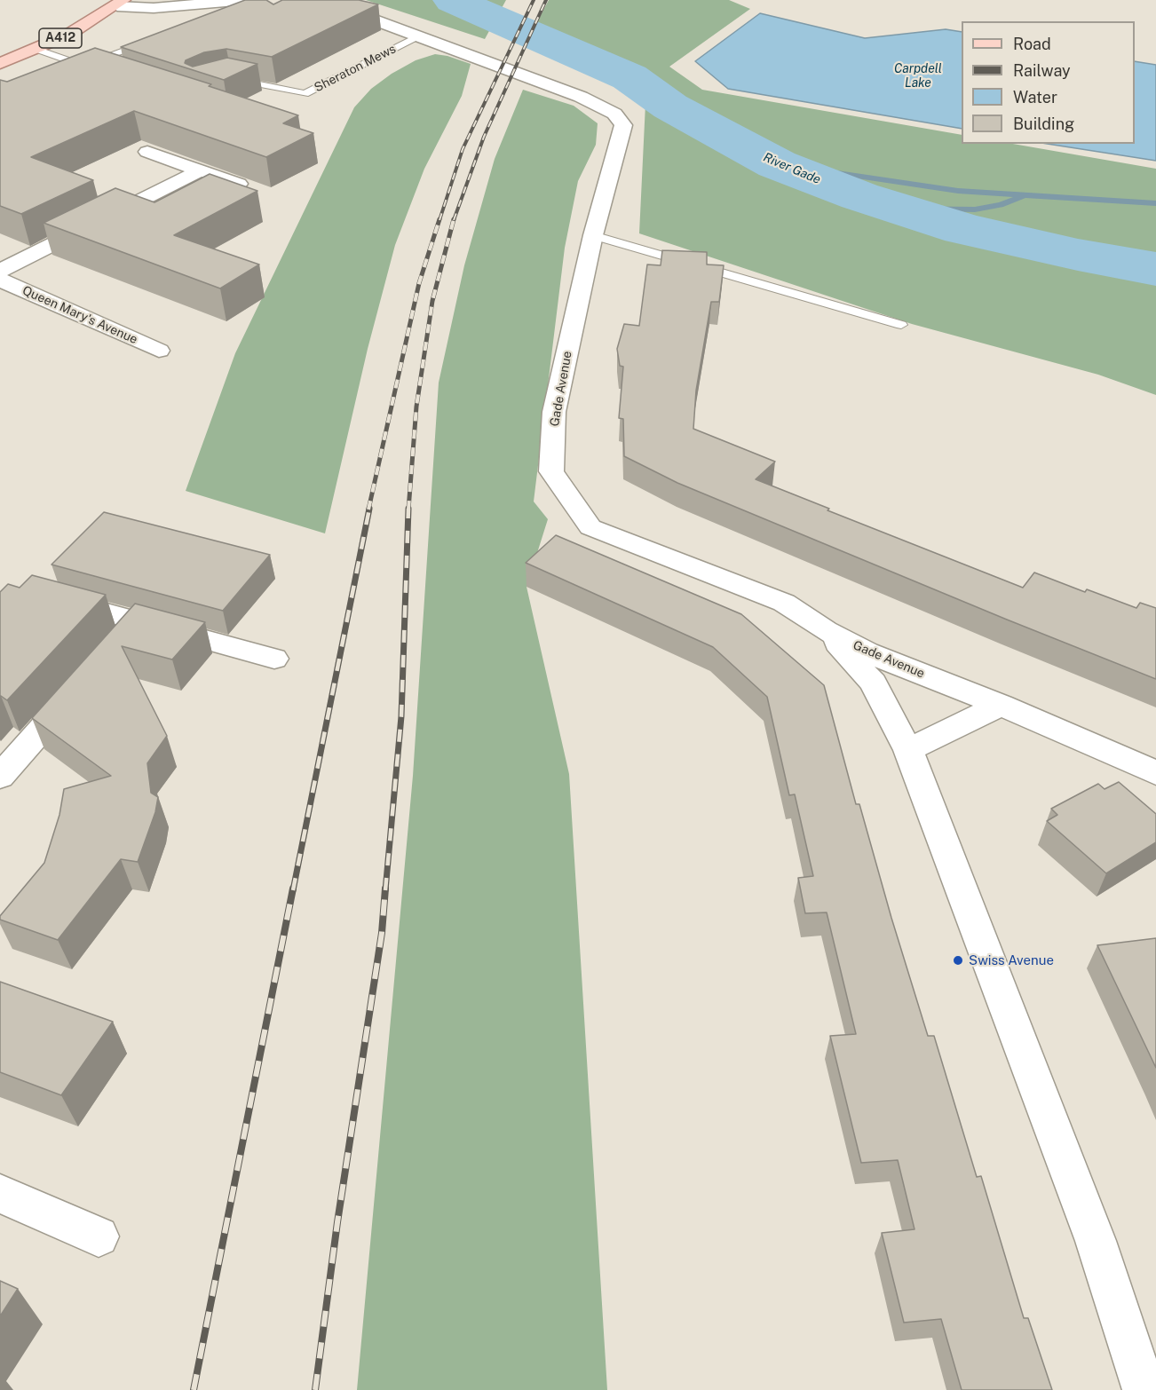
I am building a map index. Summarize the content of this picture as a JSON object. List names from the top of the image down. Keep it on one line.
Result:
{"streets":{"main road":["A412"],"street":["Queen Mary's Avenue","Gade Avenue"],"lane":["Sheraton Mews"]},"crossings":[["Sheraton Mews","Gade Avenue"]],"water":["Carpdell Lake","River Gade"],"places":["Swiss Avenue"],"legend":["Road","Railway","Water","Building"]}
